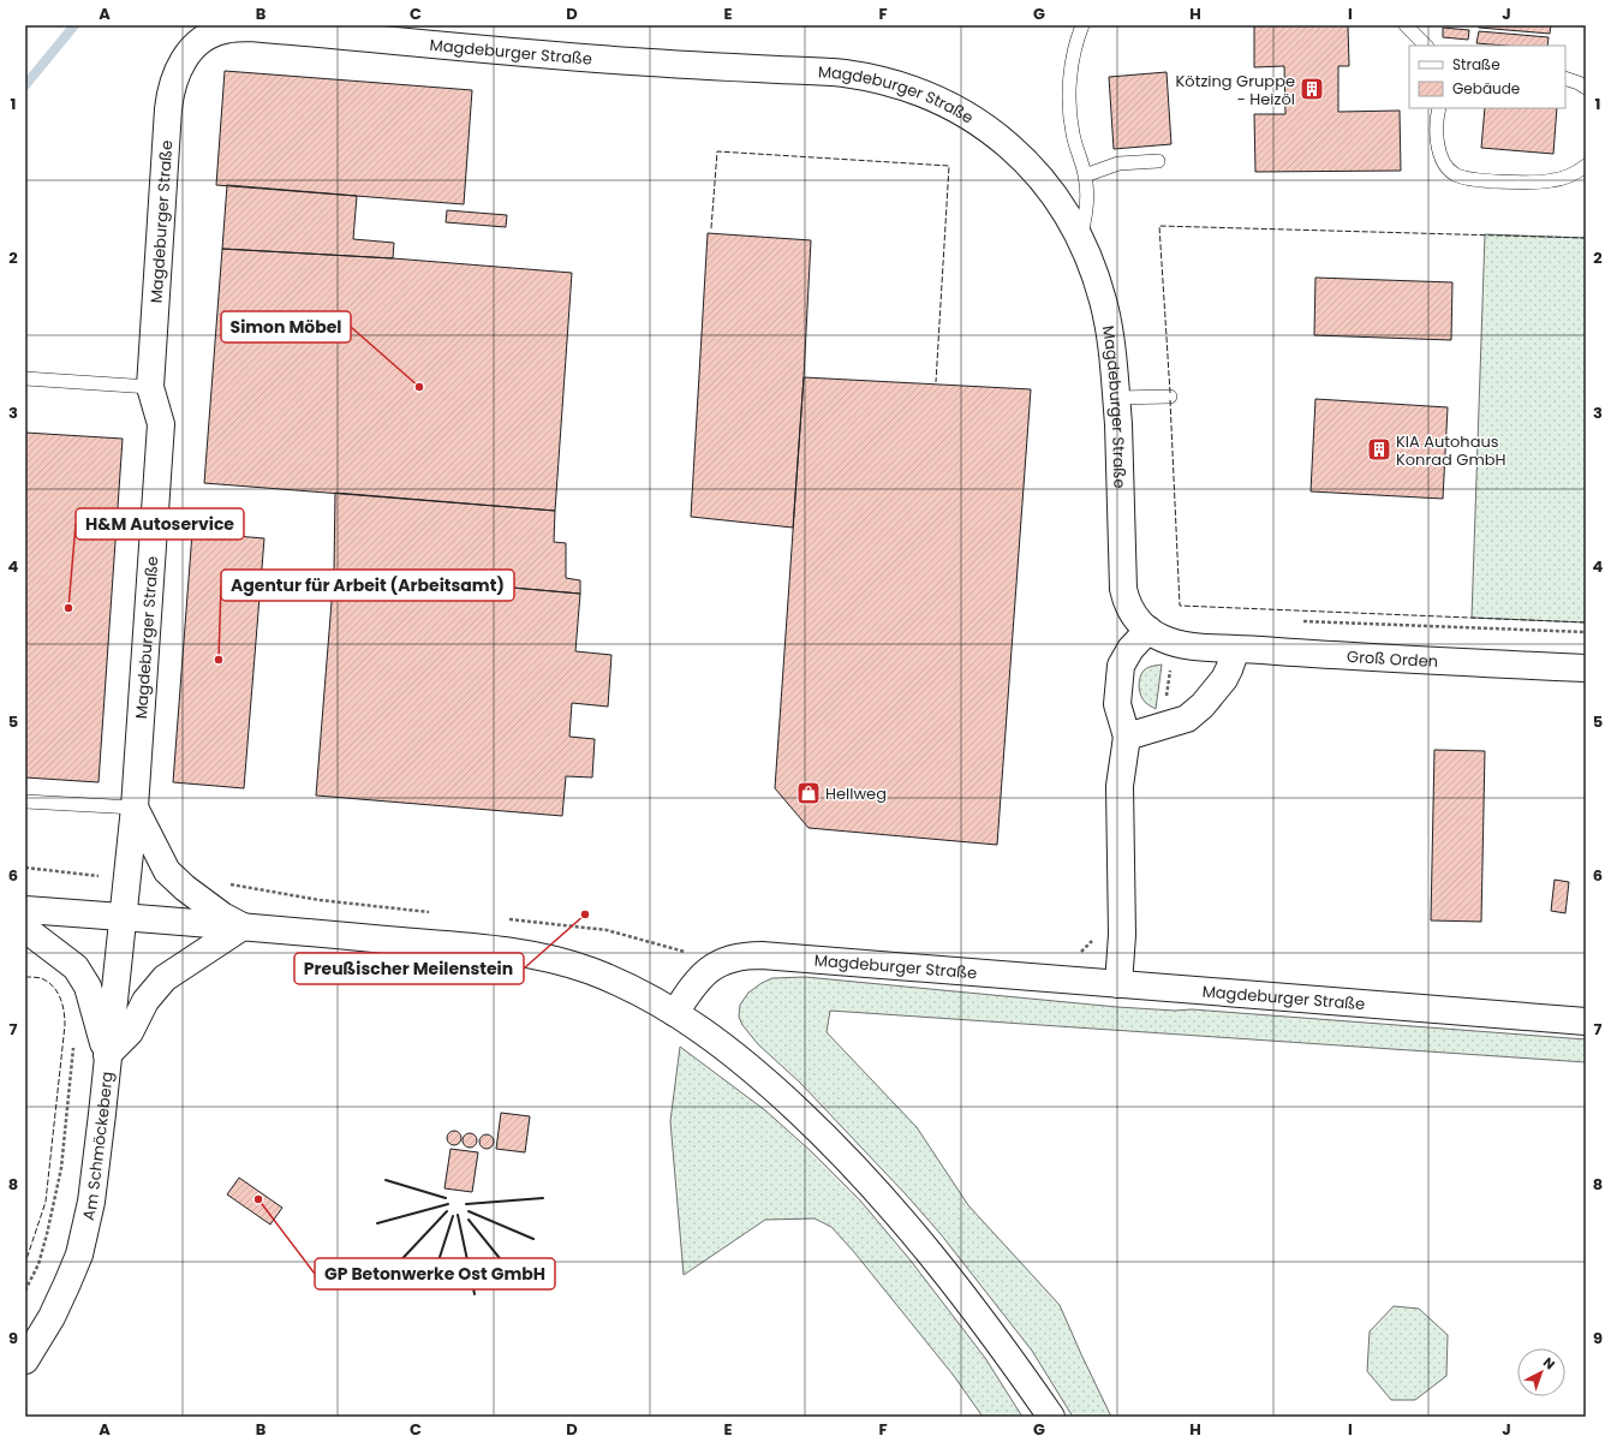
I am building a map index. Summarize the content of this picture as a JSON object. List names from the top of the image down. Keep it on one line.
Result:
{"streets":{"street":["Magdeburger Straße","Groß Orden","Am Schmöckeberg"]},"crossings":[["Magdeburger Straße","Groß Orden"],["Magdeburger Straße","Am Schmöckeberg"]],"places":{"building":["Kötzing Gruppe - Heizöl","KIA Autohaus Konrad GmbH"],"other":["Simon Möbel","H&M Autoservice","Agentur für Arbeit (Arbeitsamt)","Preußischer Meilenstein","GP Betonwerke Ost GmbH"],"shop":["Hellweg"]},"legend":["Straße","Gebäude"],"north":"top right","grid":{"columns":["A","B","C","D","E","F","G","H","I","J"],"rows":["1","2","3","4","5","6","7","8","9"]}}
